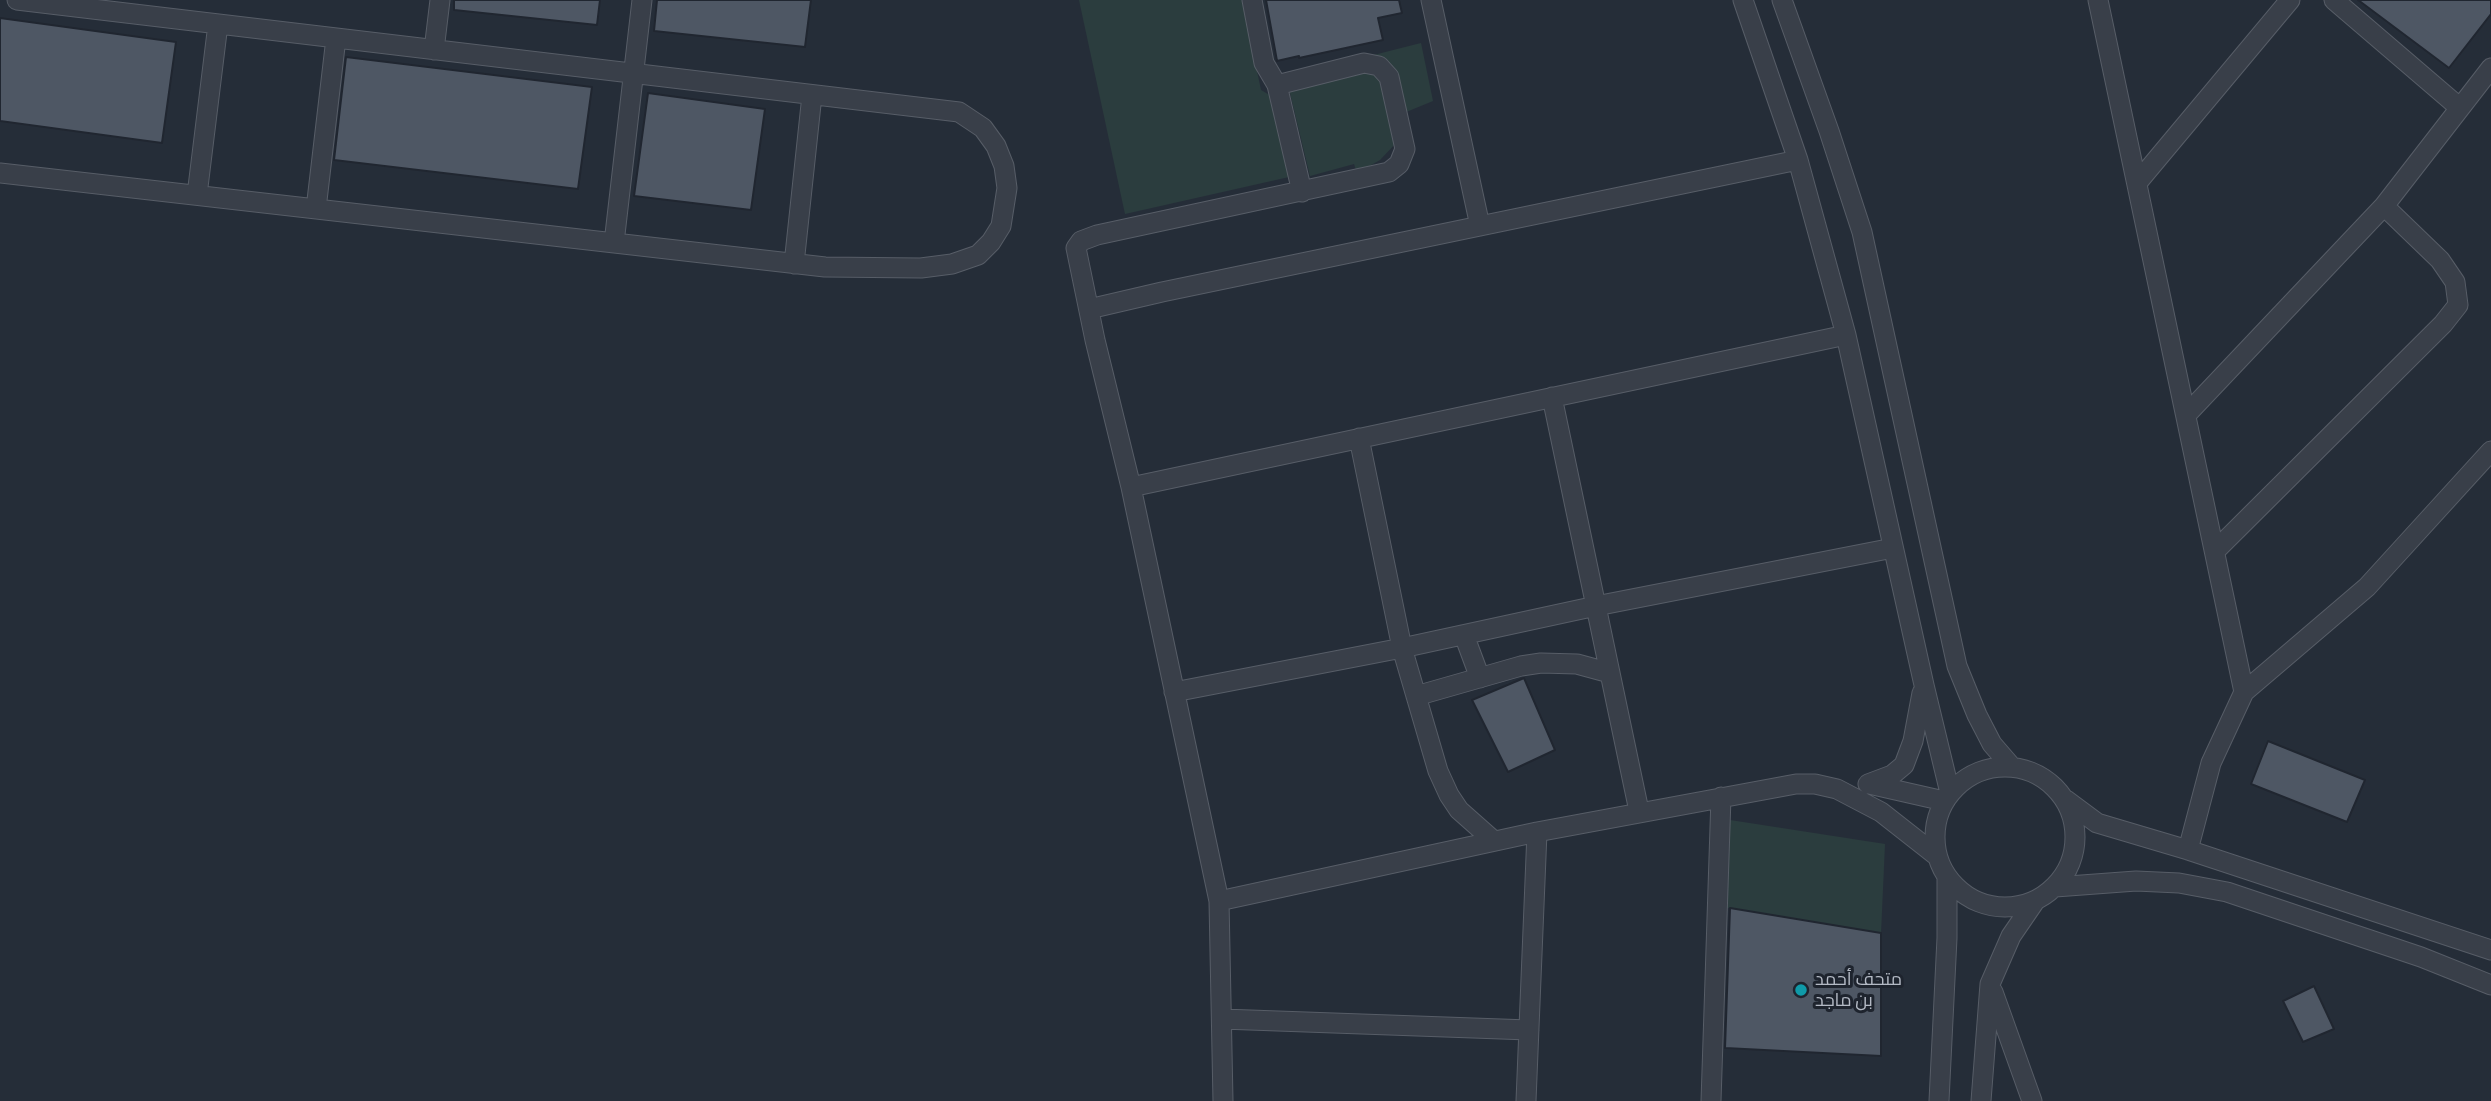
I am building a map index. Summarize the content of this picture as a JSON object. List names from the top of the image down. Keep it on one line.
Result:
{"places":["متحف أحمد بن ماجد"]}
